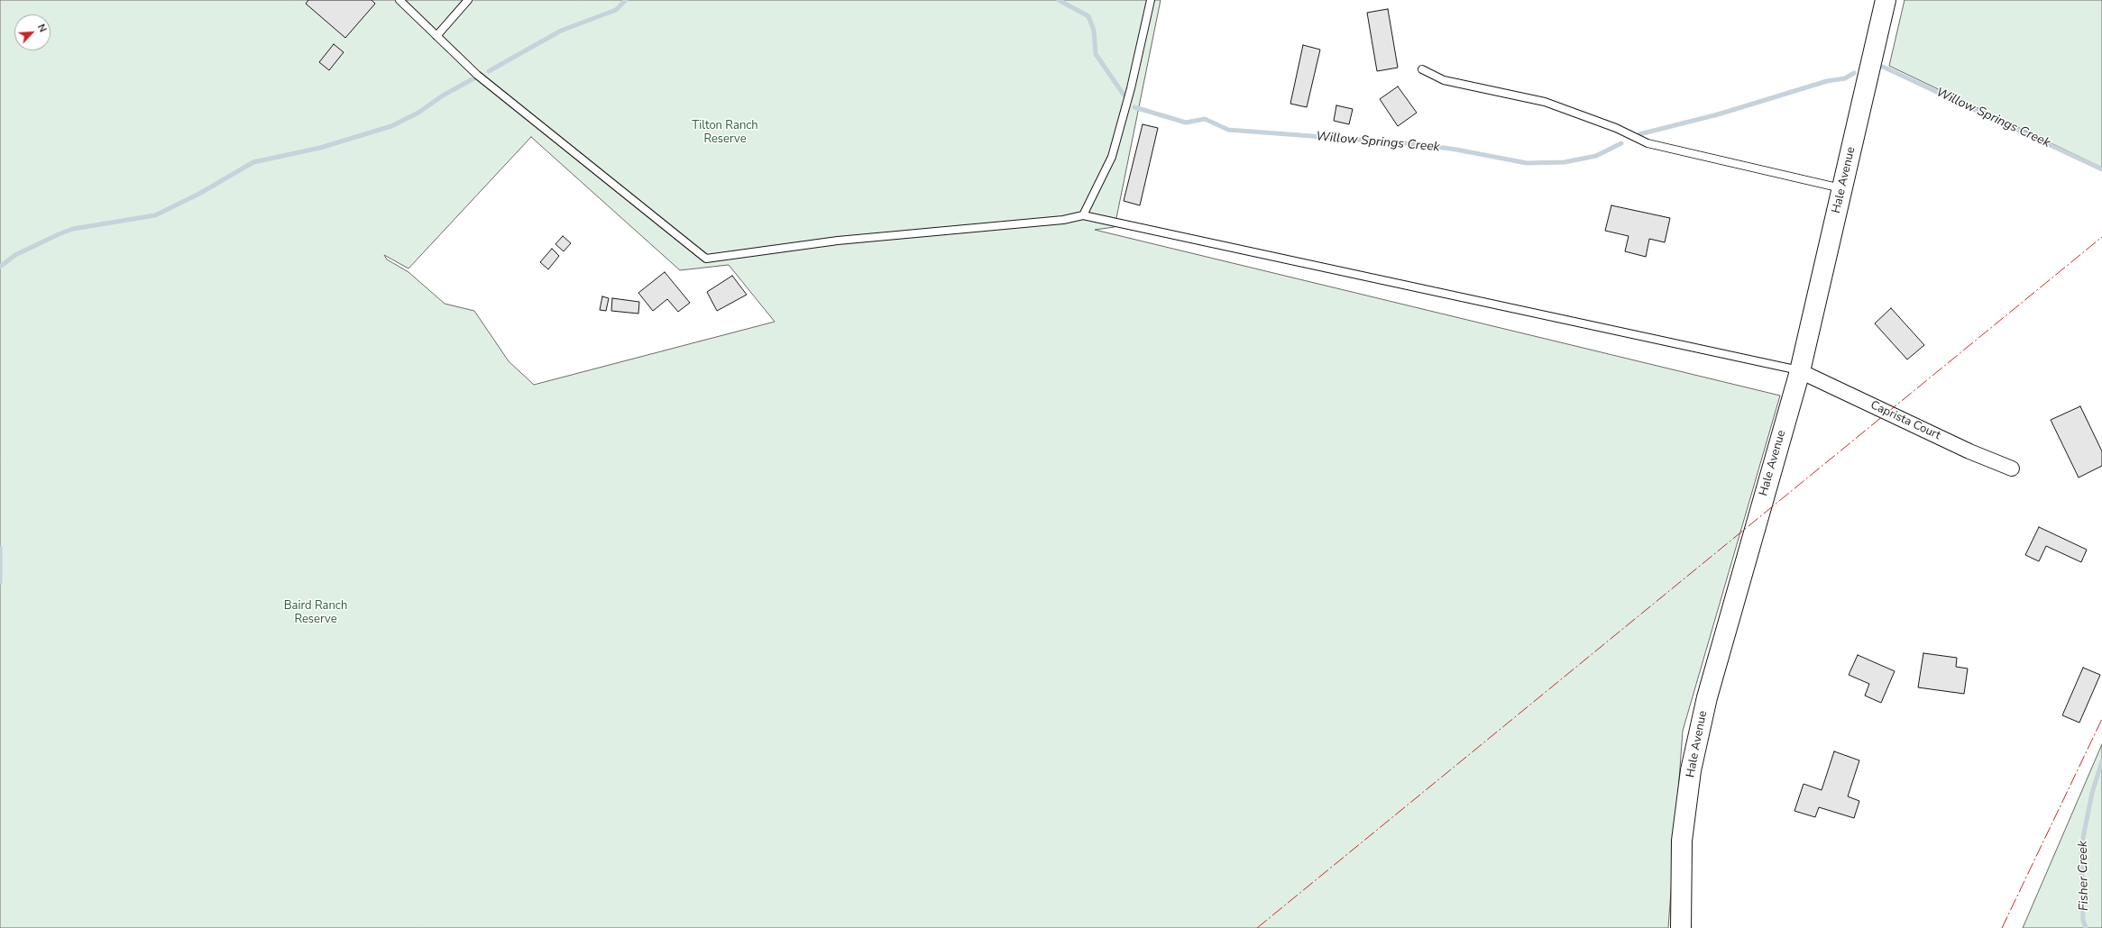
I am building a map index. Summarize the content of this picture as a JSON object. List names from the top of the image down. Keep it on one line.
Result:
{"streets":{"main road":["Hale Avenue"],"street":["Caprista Court"]},"crossings":[["Hale Avenue","Caprista Court"]],"water":["Willow Springs Creek","Fisher Creek"],"parks":["Tilton Ranch Reserve","Baird Ranch Reserve"],"north":"top right"}
